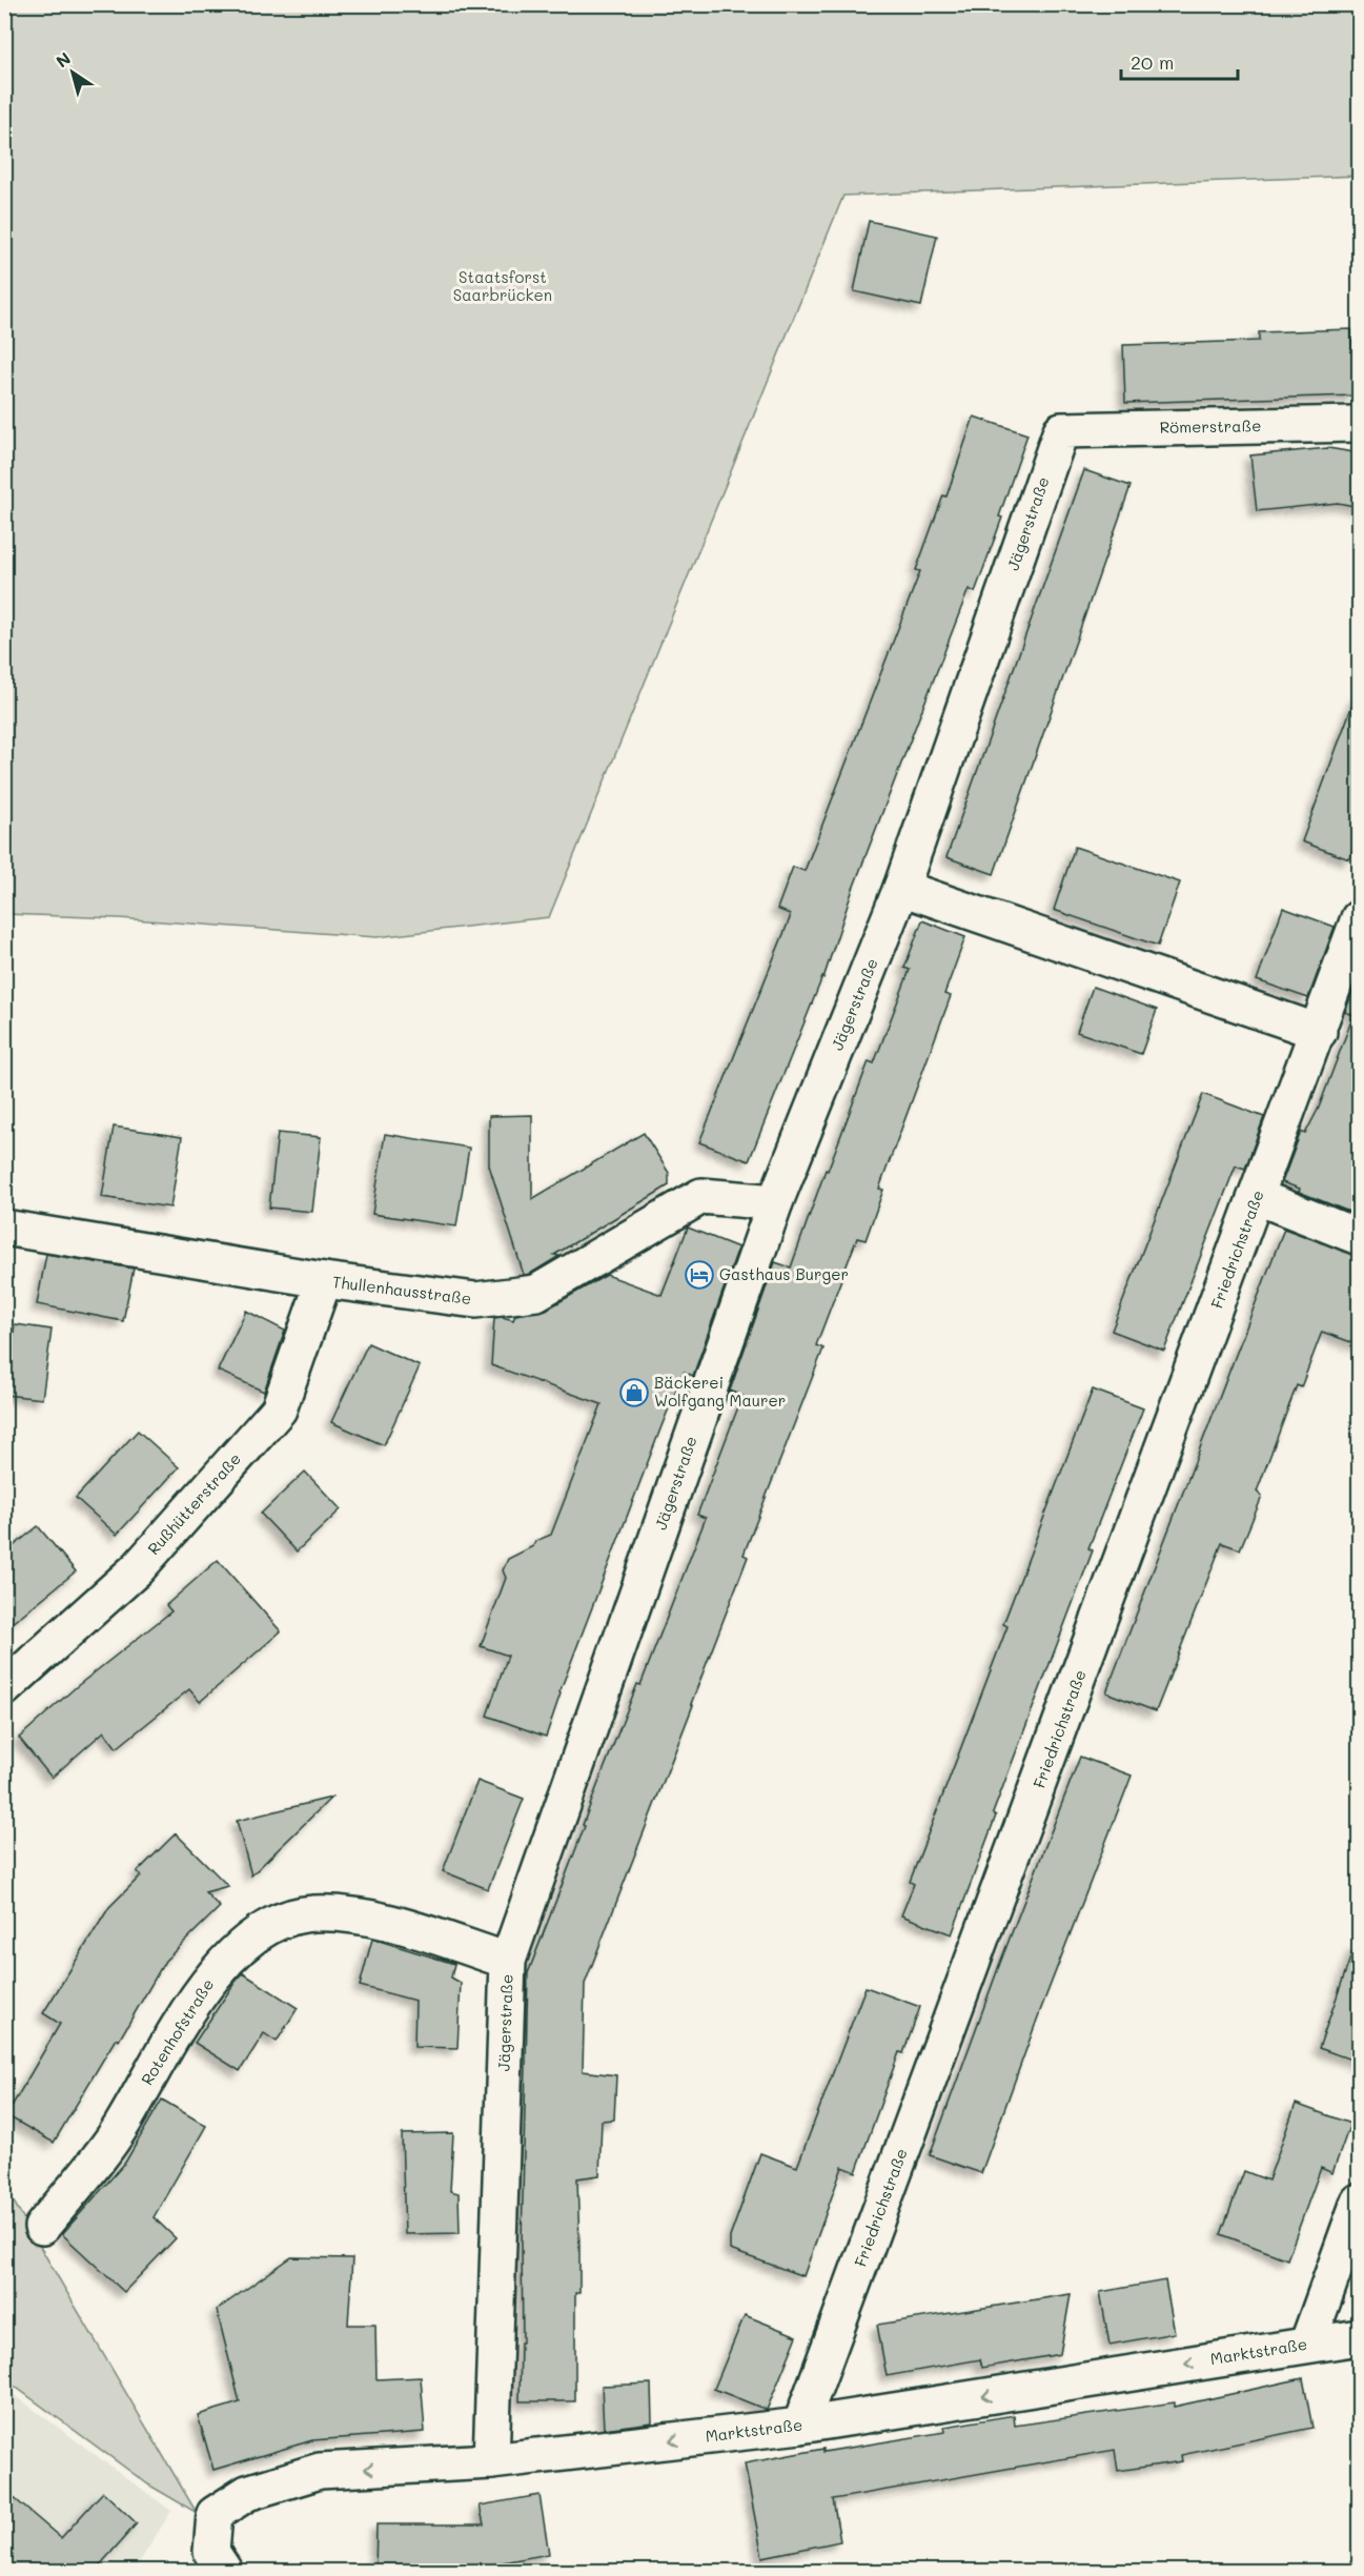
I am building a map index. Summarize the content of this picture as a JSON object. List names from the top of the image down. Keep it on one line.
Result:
{"streets":{"street":["Römerstraße","Jägerstraße","Friedrichstraße","Thullenhausstraße","Rußhütterstraße","Rotenhofstraße","Marktstraße"]},"crossings":[["Römerstraße","Jägerstraße"],["Jägerstraße","Thullenhausstraße"],["Jägerstraße","Rotenhofstraße"],["Jägerstraße","Marktstraße"],["Friedrichstraße","Marktstraße"],["Thullenhausstraße","Rußhütterstraße"]],"one_way":["Marktstraße"],"parks":["Staatsforst Saarbrücken"],"places":{"hotel":["Gasthaus Burger"],"shop":["Bäckerei Wolfgang Maurer"]},"scale_bar":"20 m","north":"top left"}
